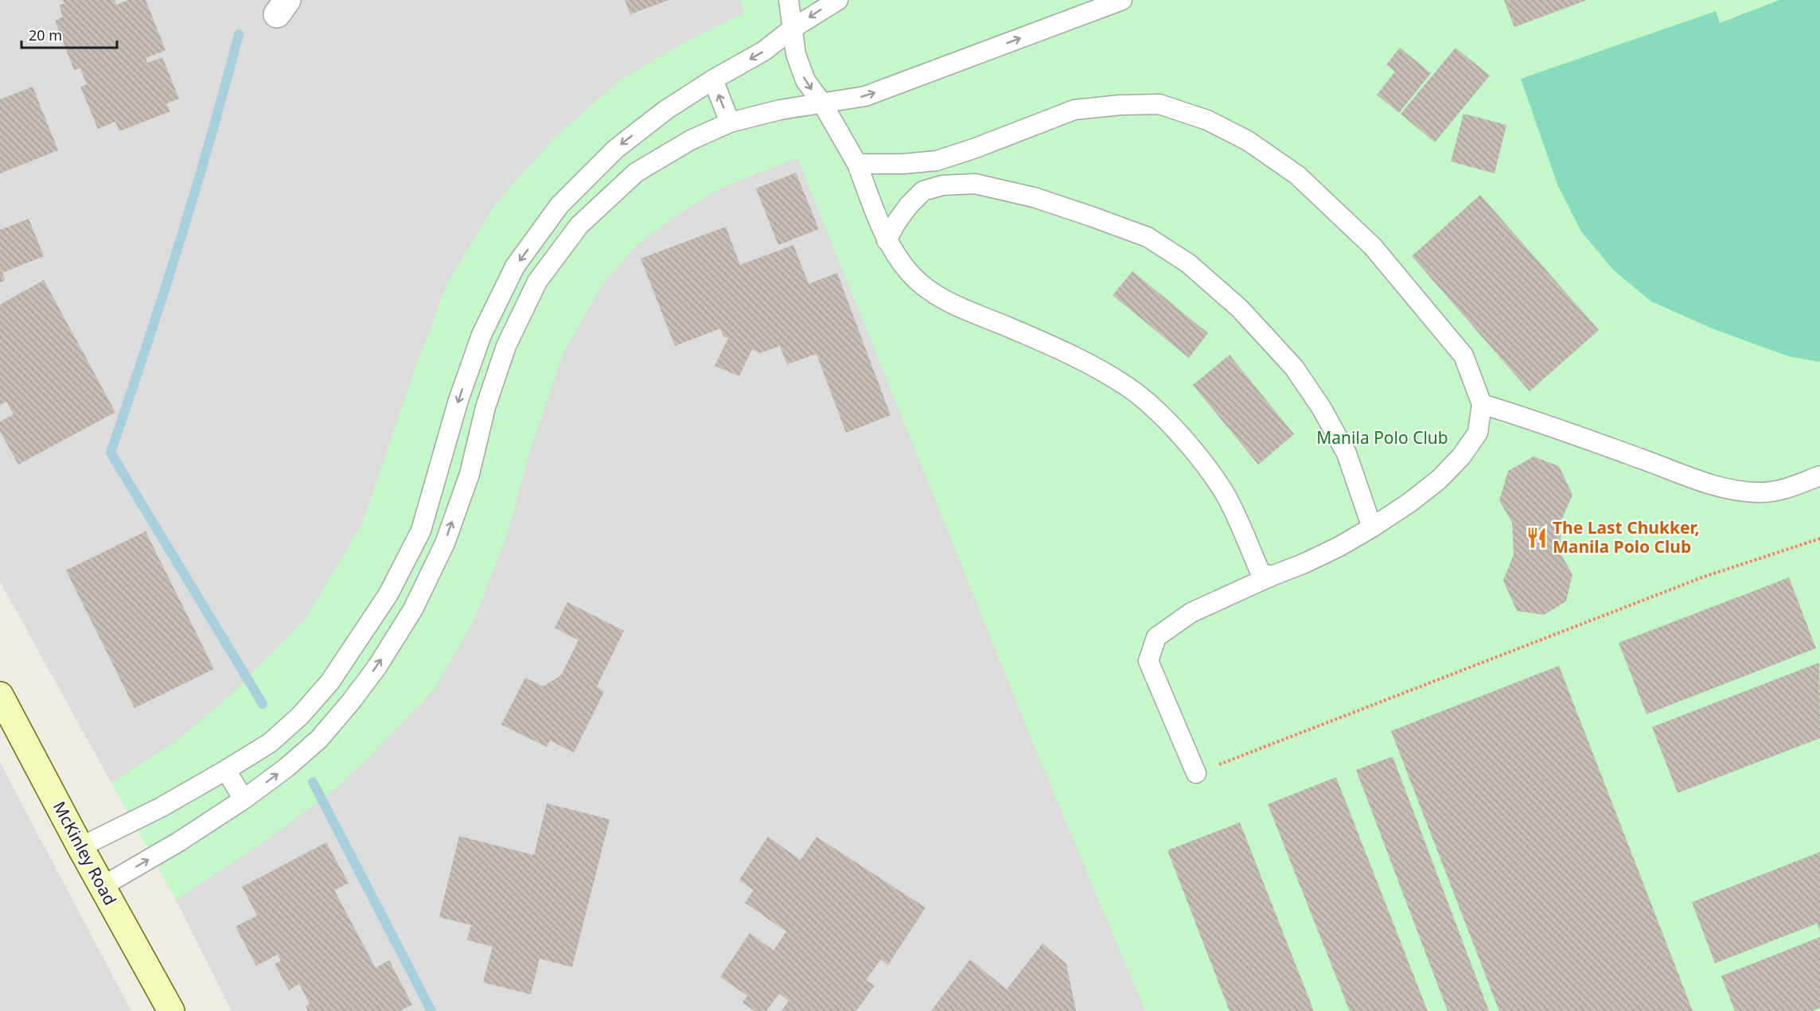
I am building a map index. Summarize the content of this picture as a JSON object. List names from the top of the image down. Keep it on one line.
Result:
{"streets":{"main road":["McKinley Road"]},"parks":["Manila Polo Club"],"places":{"restaurant":["The Last Chukker, Manila Polo Club"]},"scale_bar":"20 m"}
